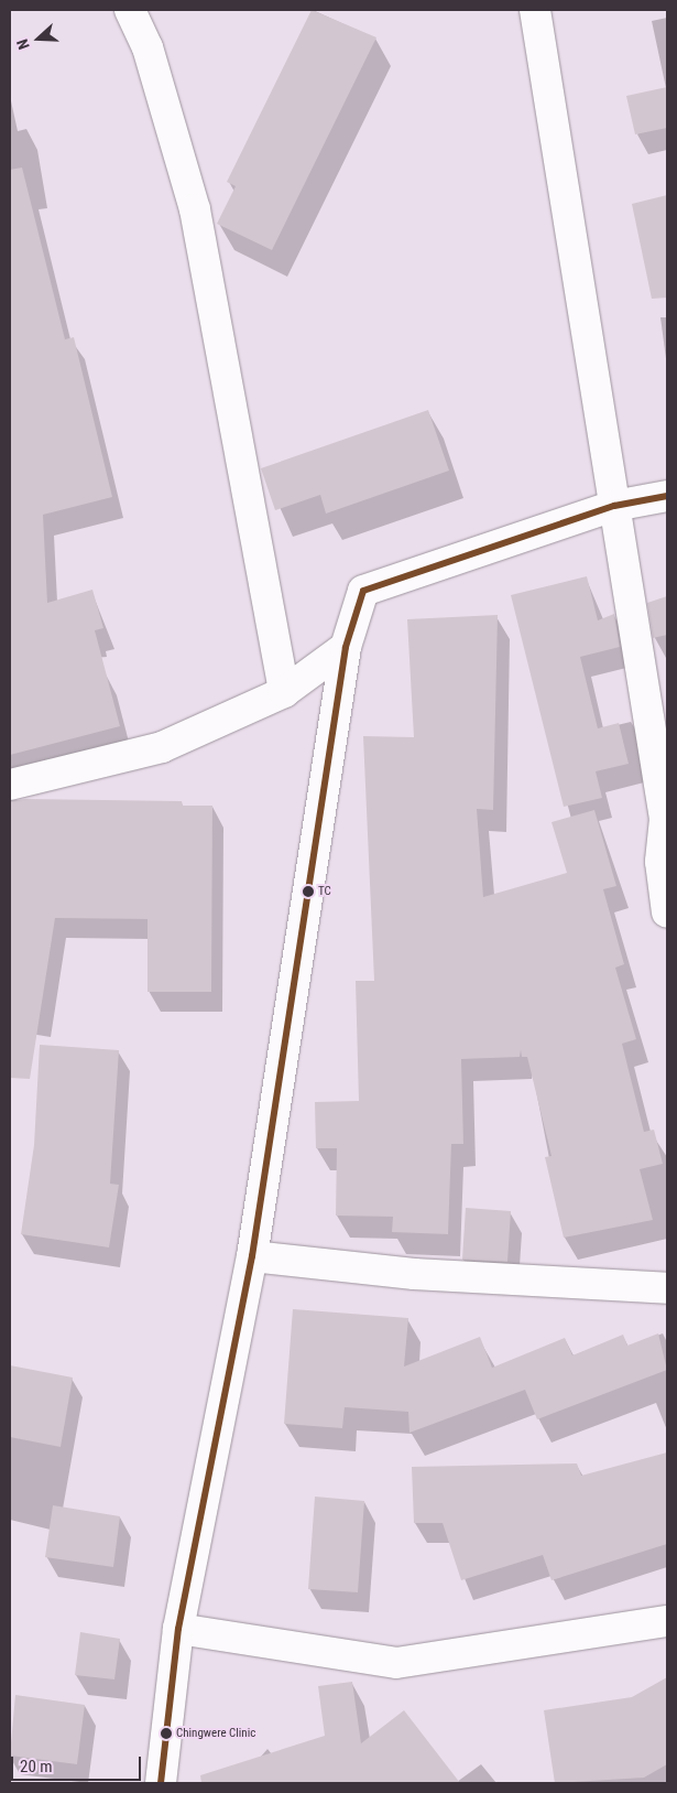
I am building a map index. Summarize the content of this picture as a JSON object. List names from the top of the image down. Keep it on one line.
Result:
{"places":["TC","Chingwere Clinic"],"scale_bar":"20 m","north":"left"}
